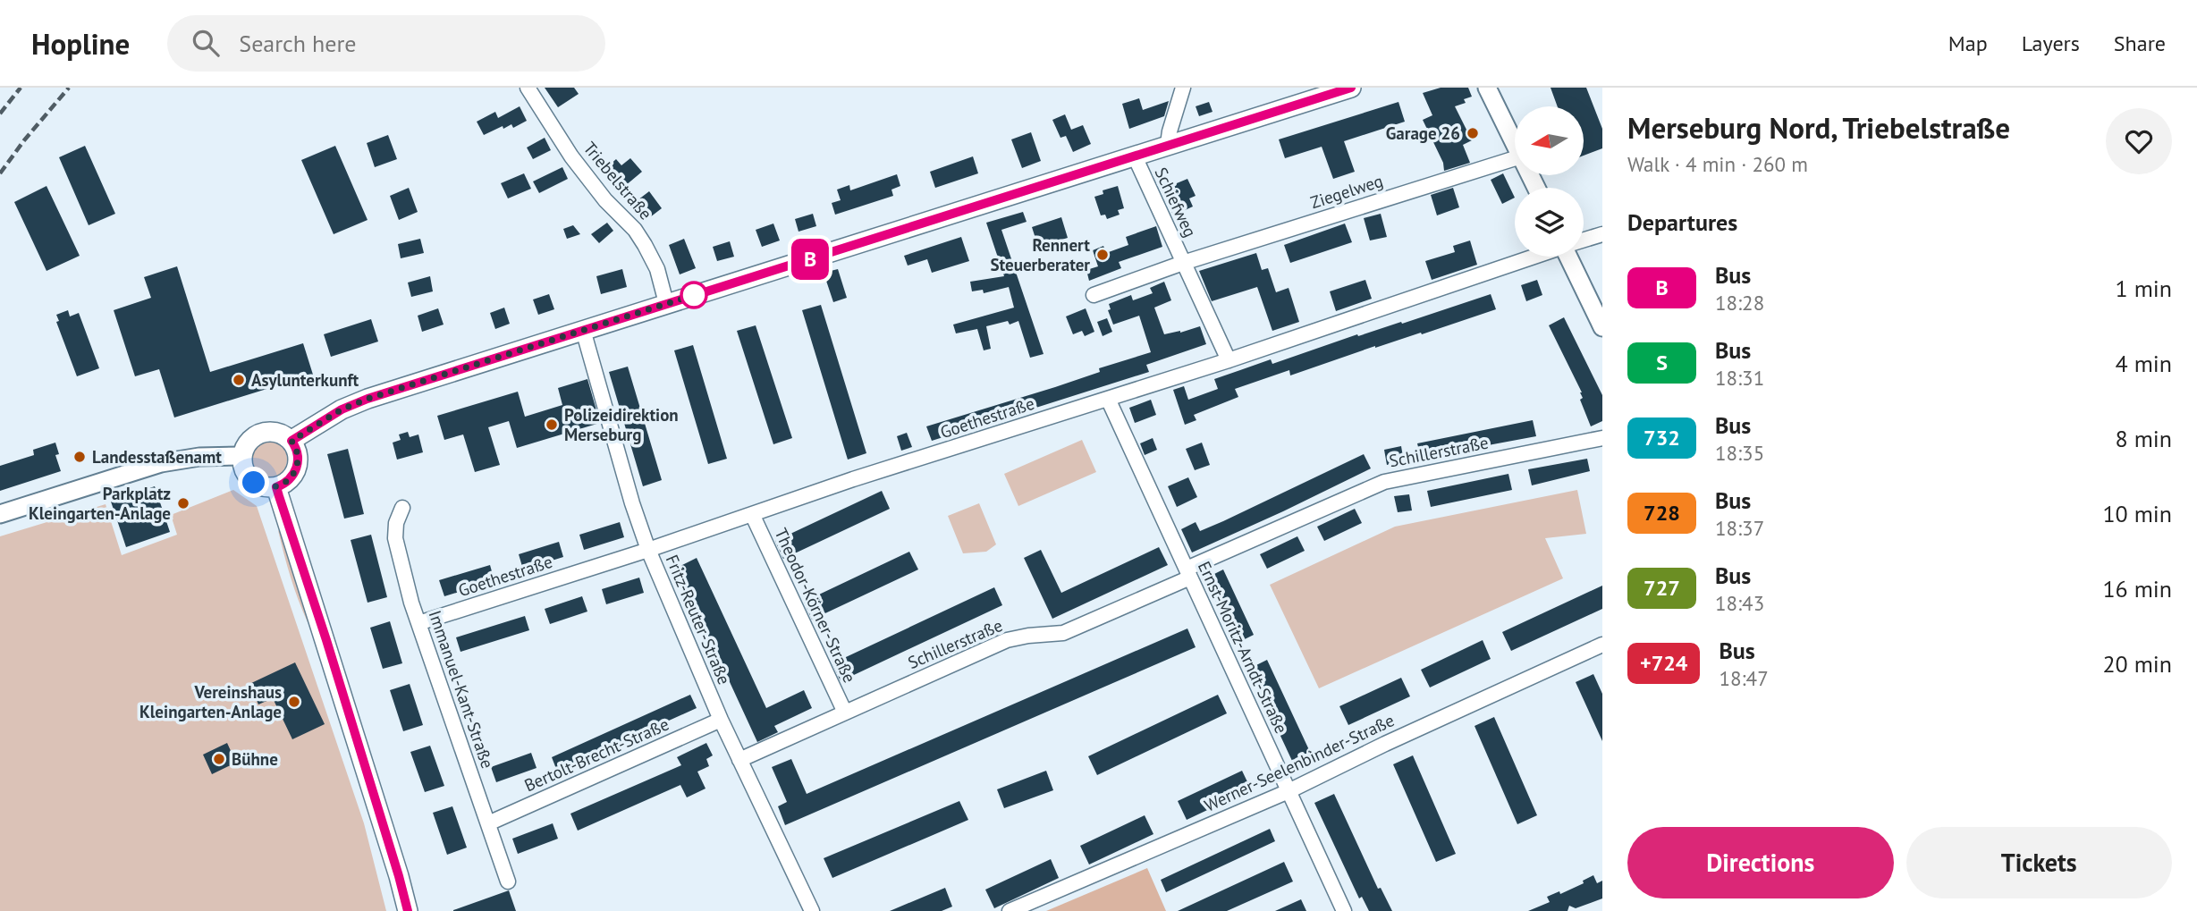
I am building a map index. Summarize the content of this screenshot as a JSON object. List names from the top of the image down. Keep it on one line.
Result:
{"streets":{"street":["Triebelstraße","Ziegelweg","Schiefweg","Goethestraße","Schillerstraße","Theodor-Körner-Straße","Fritz-Reuter-Straße","Ernst-Moritz-Arndt-Straße","Immanuel-Kant-Straße","Bertolt-Brecht-Straße","Werner-Seelenbinder-Straße"]},"crossings":[["Ziegelweg","Schiefweg"],["Schiefweg","Goethestraße"],["Goethestraße","Theodor-Körner-Straße"],["Goethestraße","Fritz-Reuter-Straße"],["Goethestraße","Ernst-Moritz-Arndt-Straße"],["Goethestraße","Immanuel-Kant-Straße"],["Schillerstraße","Theodor-Körner-Straße"],["Schillerstraße","Fritz-Reuter-Straße"],["Schillerstraße","Ernst-Moritz-Arndt-Straße"],["Fritz-Reuter-Straße","Bertolt-Brecht-Straße"],["Ernst-Moritz-Arndt-Straße","Werner-Seelenbinder-Straße"],["Immanuel-Kant-Straße","Bertolt-Brecht-Straße"]],"places":["Garage 26","Rennert Steuerberater","Asylunterkunft","Polizeidirektion Merseburg","Landesstaßenamt","Parkplatz Kleingarten-Anlage","Vereinshaus Kleingarten-Anlage","Bühne"],"lines":["bus line B"],"north":"left","page":{"header":"Hopline","search":"Search here","nav":["Map","Layers","Share"],"on_map":"B","heading":[["Merseburg Nord, Triebelstraße","Walk · 4 min · 260 m"],"Departures"],"list":[{"mark":"B","name":"Bus","note":"18:28","value":"1 min"},{"mark":"S","name":"Bus","note":"18:31","value":"4 min"},{"mark":"732","name":"Bus","note":"18:35","value":"8 min"},{"mark":"728","name":"Bus","note":"18:37","value":"10 min"},{"mark":"727","name":"Bus","note":"18:43","value":"16 min"},{"mark":"+724","name":"Bus","note":"18:47","value":"20 min"}],"buttons":["Directions","Tickets"]}}
